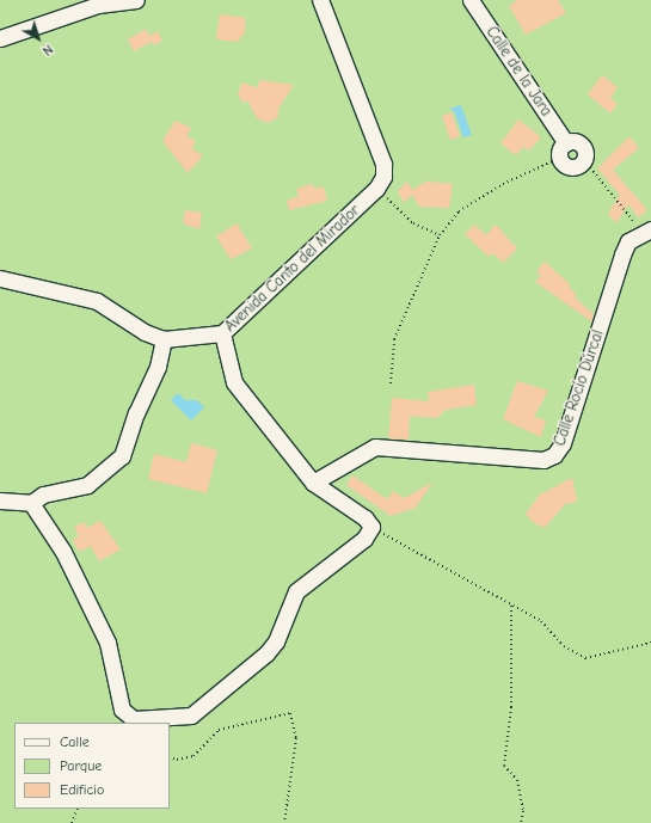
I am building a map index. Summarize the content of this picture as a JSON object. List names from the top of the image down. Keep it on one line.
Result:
{"streets":{"street":["Calle de la Jara","Avenida Canto del Mirador","Calle Rocío Dúrcal"]},"crossings":[["Avenida Canto del Mirador","Calle Rocío Dúrcal"]],"legend":["Calle","Parque","Edificio"],"north":"bottom right"}
